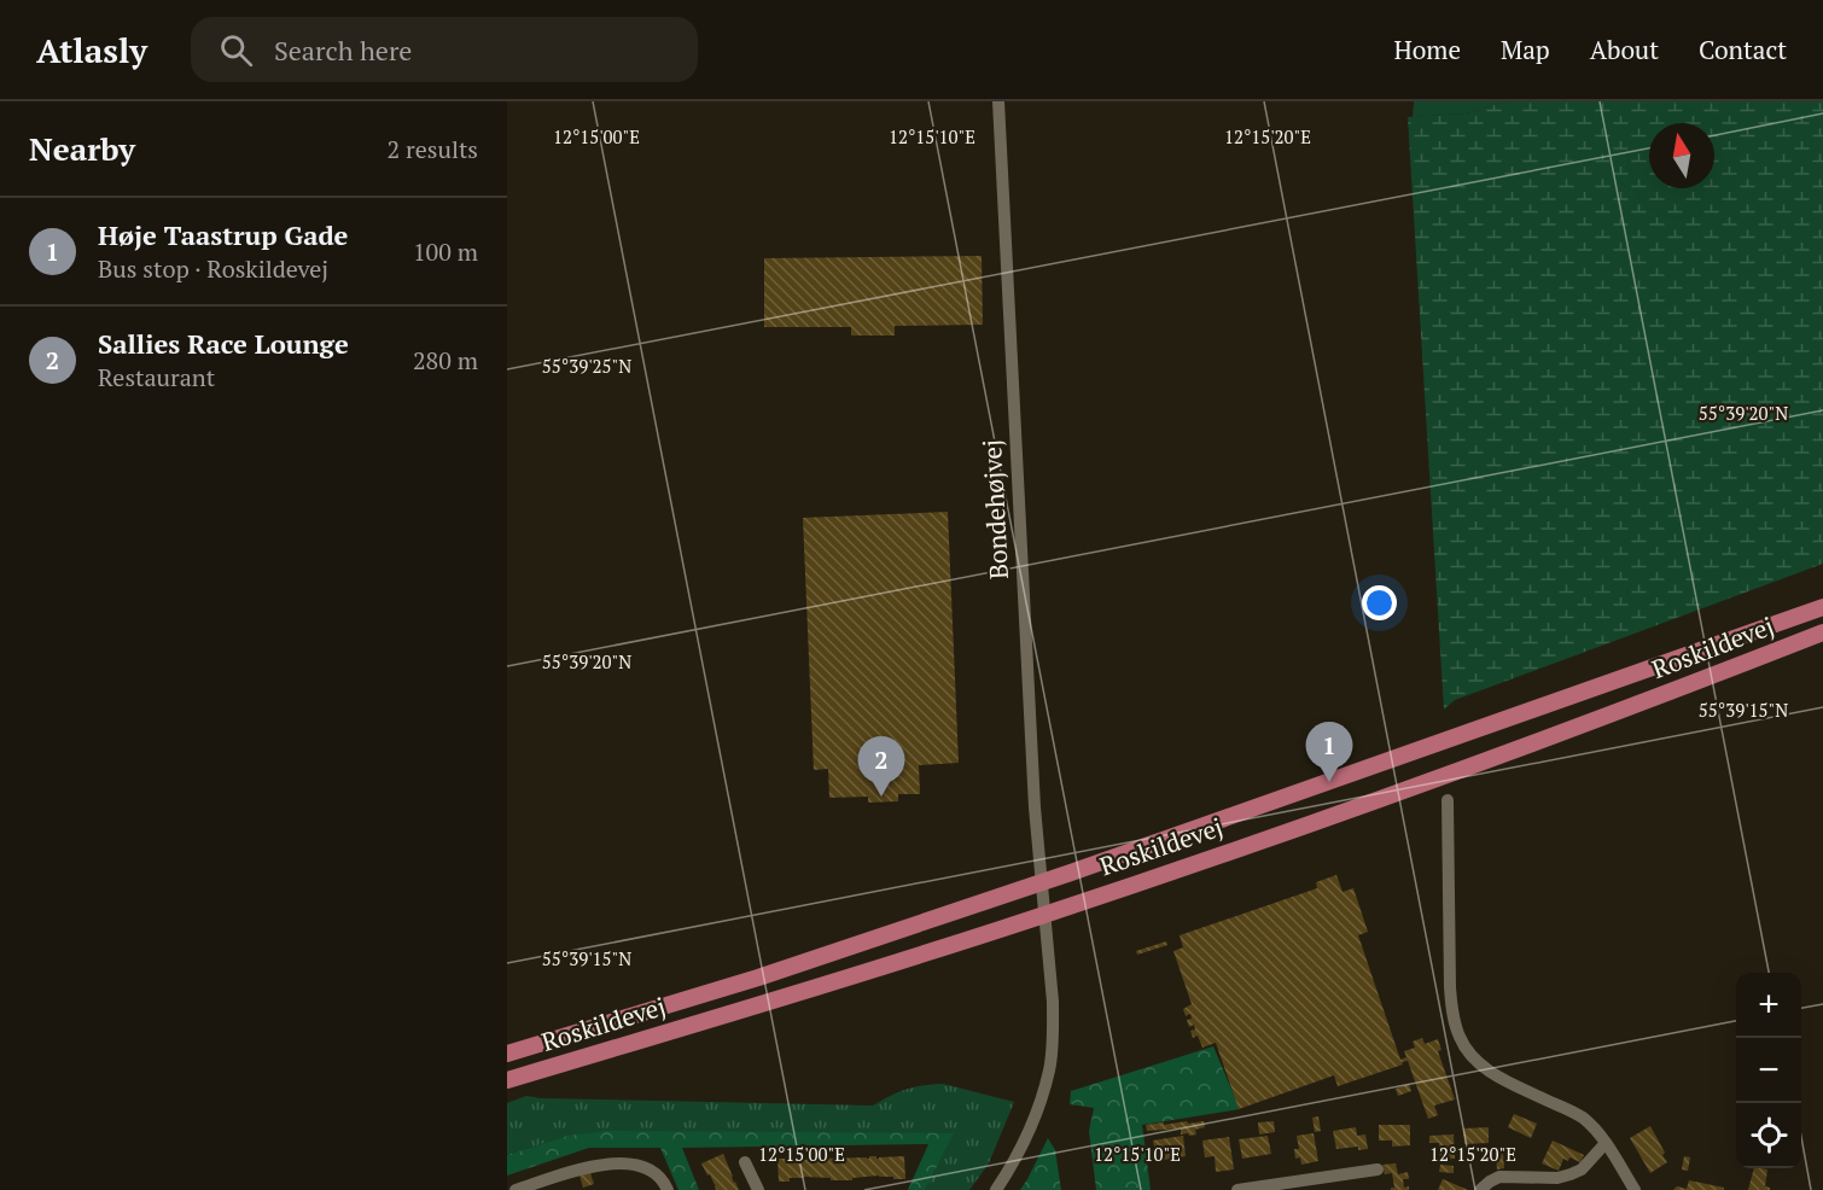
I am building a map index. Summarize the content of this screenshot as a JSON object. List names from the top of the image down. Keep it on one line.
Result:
{"streets":{"main road":["Roskildevej"],"street":["Bondehøjvej"]},"crossings":[["Bondehøjvej","Roskildevej"]],"north":"top","page":{"header":"Atlasly","search":"Search here","nav":["Home","Map","About","Contact"],"heading":["Nearby","2 results"],"list":[{"mark":"1","name":"Høje Taastrup Gade","note":"Bus stop · Roskildevej","value":"100 m"},{"mark":"2","name":"Sallies Race Lounge","note":"Restaurant","value":"280 m"}],"pins":["1","2"],"map_buttons":["+","−"]},"coordinates":["12°15'00\"E","12°15'10\"E","12°15'20\"E","55°39'25\"N","55°39'20\"N","55°39'15\"N"]}
